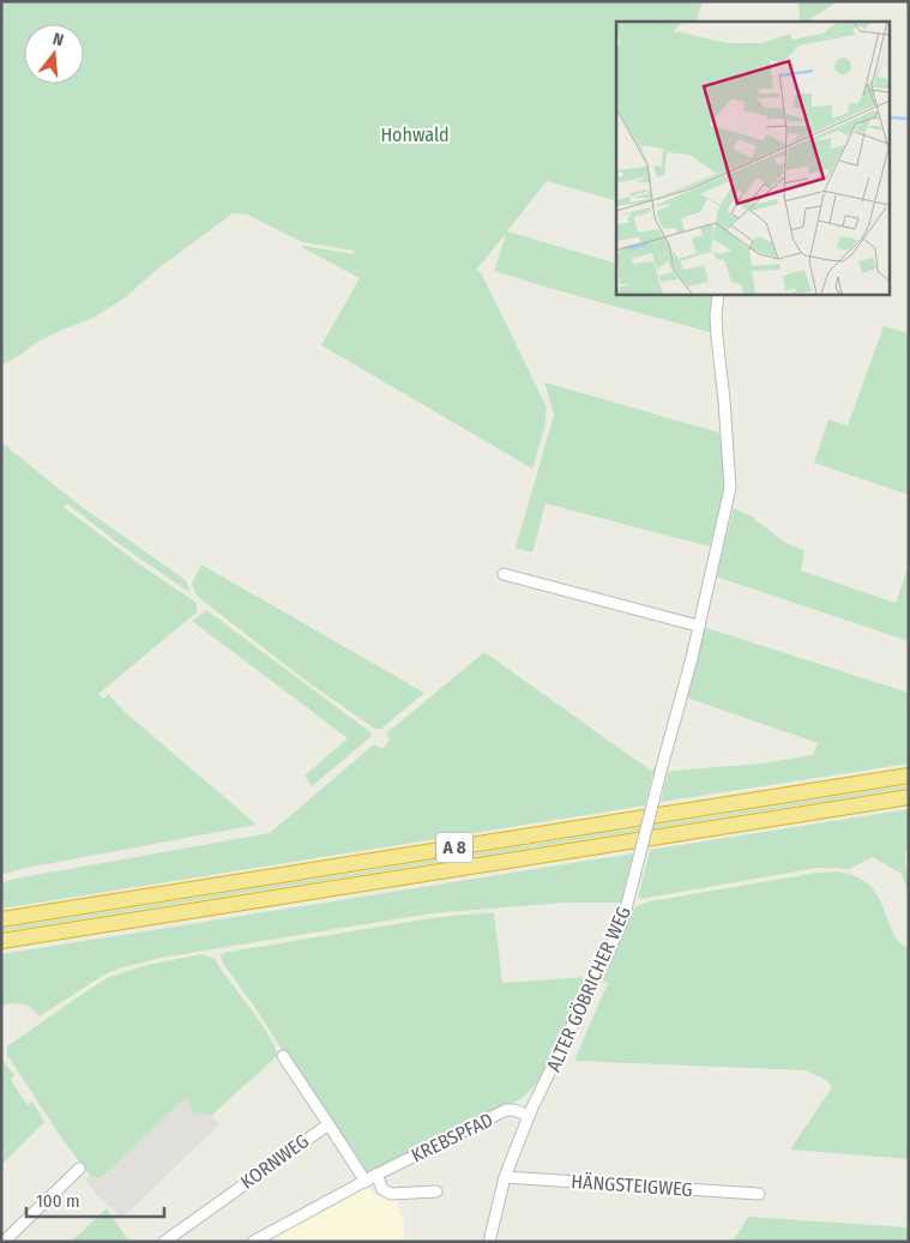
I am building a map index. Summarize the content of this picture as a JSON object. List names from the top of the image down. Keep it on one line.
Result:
{"streets":{"highway":["A 8"],"street":["ALTER GÖBRICHER WEG","KREBSPFAD","KORNWEG","HÄNGSTEIGWEG"]},"crossings":[["ALTER GÖBRICHER WEG","KREBSPFAD"],["ALTER GÖBRICHER WEG","HÄNGSTEIGWEG"],["KREBSPFAD","KORNWEG"]],"parks":["Hohwald"],"scale_bar":"100 m","north":"top"}
